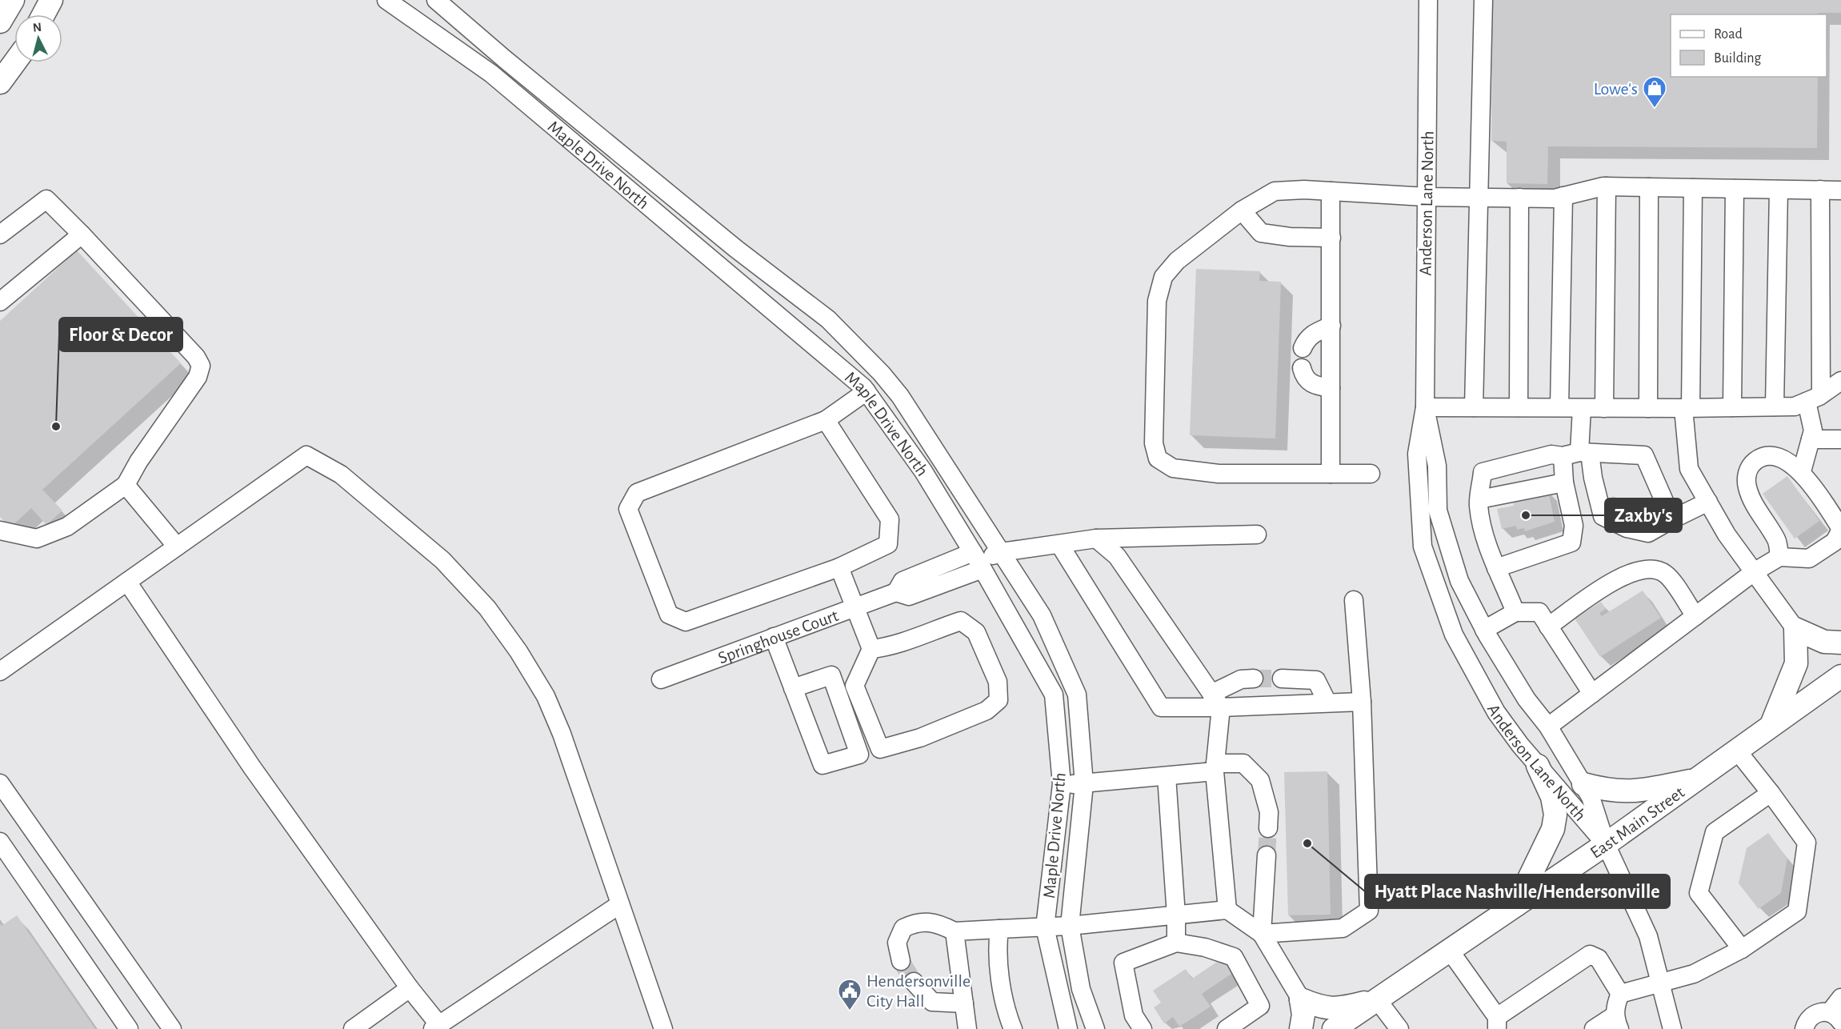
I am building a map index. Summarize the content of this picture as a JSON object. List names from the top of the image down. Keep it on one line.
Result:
{"streets":{"main road":["East Main Street"],"street":["Maple Drive North","Anderson Lane North","Springhouse Court"]},"crossings":[["Maple Drive North","Springhouse Court"],["Anderson Lane North","East Main Street"]],"places":{"shop":["Lowe's"],"other":["Floor & Decor","Zaxby's","Hyatt Place Nashville/Hendersonville"],"public building":["Hendersonville City Hall"]},"legend":["Road","Building"],"north":"top"}
